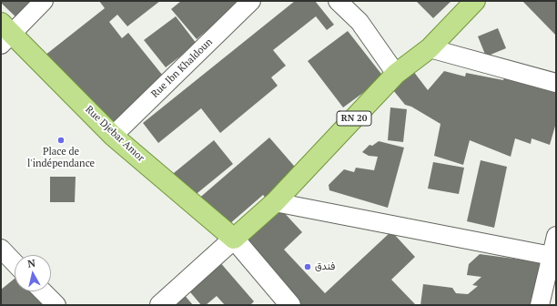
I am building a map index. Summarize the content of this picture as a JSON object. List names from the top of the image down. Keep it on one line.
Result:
{"streets":{"main road":["RN 20","Rue Djebar Amor"],"street":["Rue Ibn Khaldoun"]},"crossings":[["Rue Ibn Khaldoun","Rue Djebar Amor"],["RN 20","Rue Djebar Amor"]],"places":["Place de l'indépendance","فندق"],"north":"top"}
